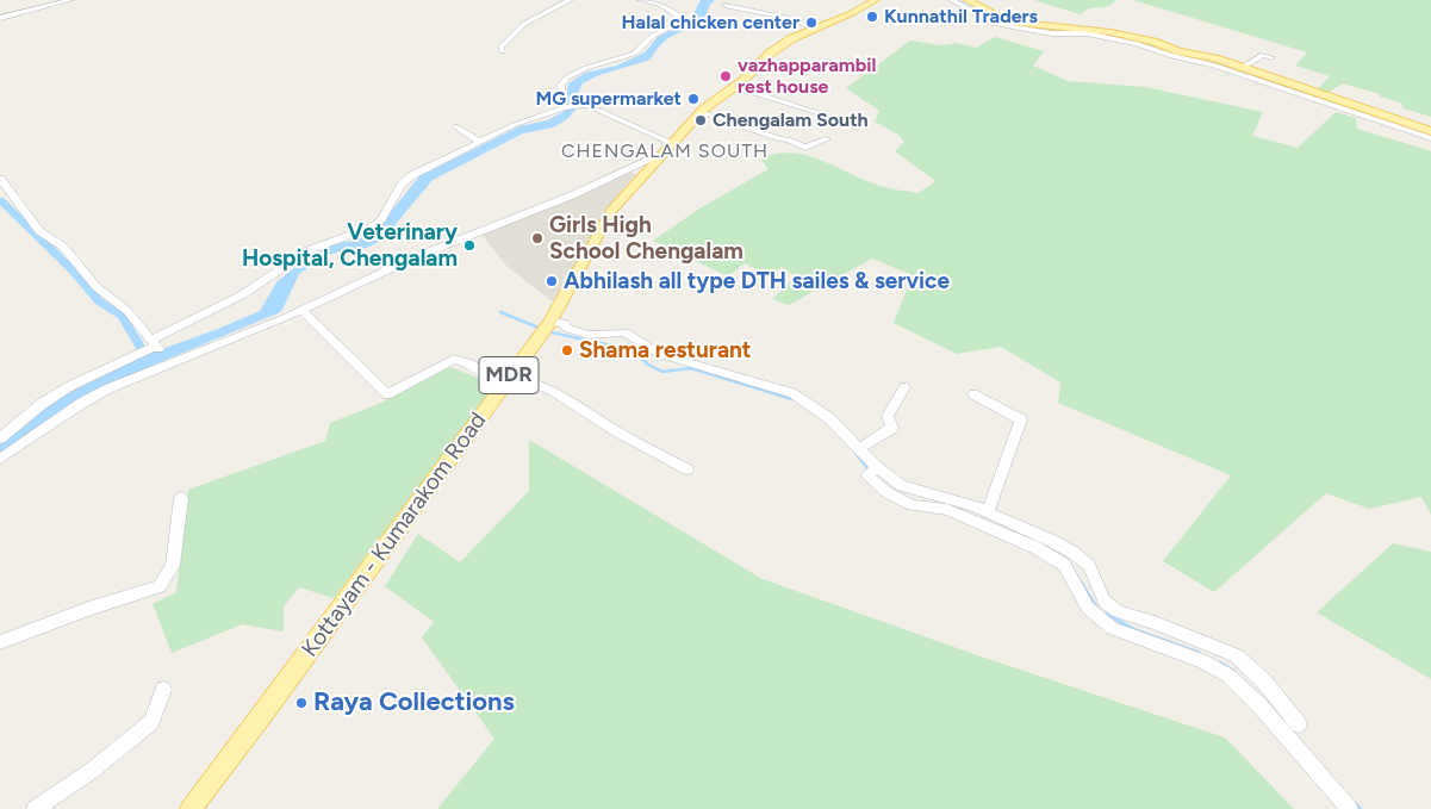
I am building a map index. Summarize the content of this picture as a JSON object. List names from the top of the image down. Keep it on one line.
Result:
{"streets":{"main road":["MDR","Kottayam - Kumarakom Road"]},"districts":["CHENGALAM SOUTH"],"places":["Kunnathil Traders","Halal chicken center","vazhapparambil rest house","MG supermarket","Chengalam South","Girls High School Chengalam","Veterinary Hospital, Chengalam","Abhilash all type DTH sailes & service","Shama resturant","Raya Collections"]}
